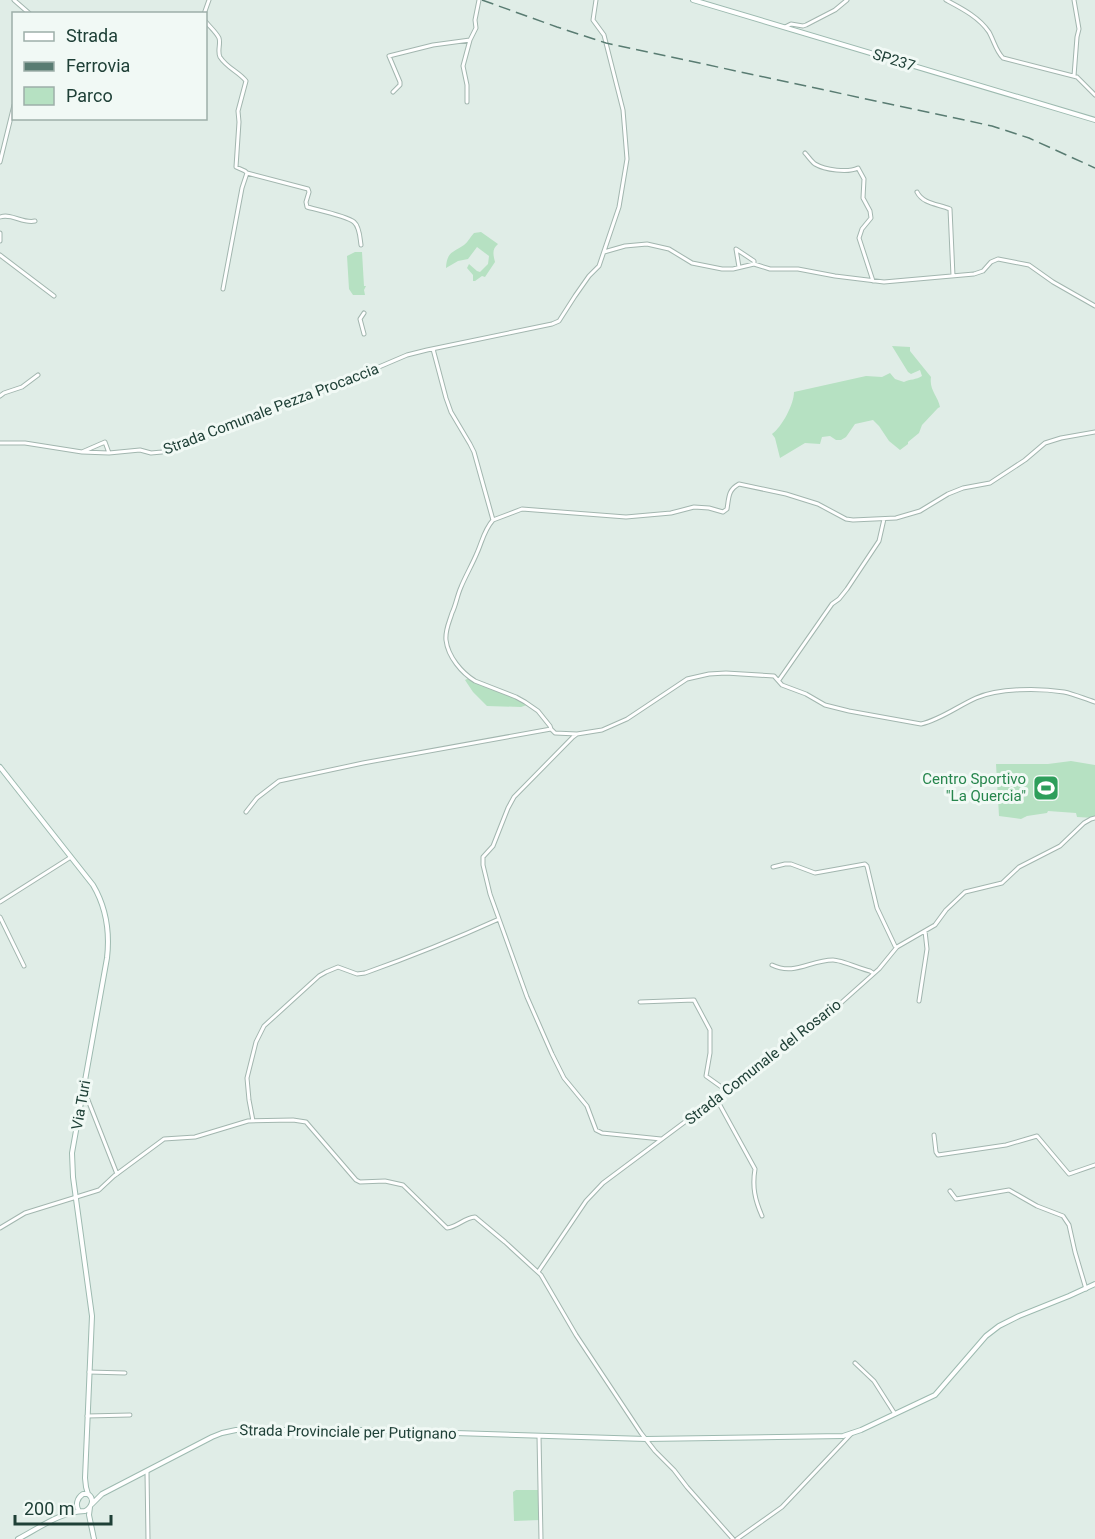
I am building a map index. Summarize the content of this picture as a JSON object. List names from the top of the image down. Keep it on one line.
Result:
{"streets":{"main road":["SP237","Via Turi","Strada Provinciale per Putignano"],"street":["Strada Comunale Pezza Procaccia","Strada Comunale del Rosario"]},"places":{"sports":["Centro Sportivo \"La Quercia\""]},"legend":["Strada","Ferrovia","Parco"],"scale_bar":"200 m"}
